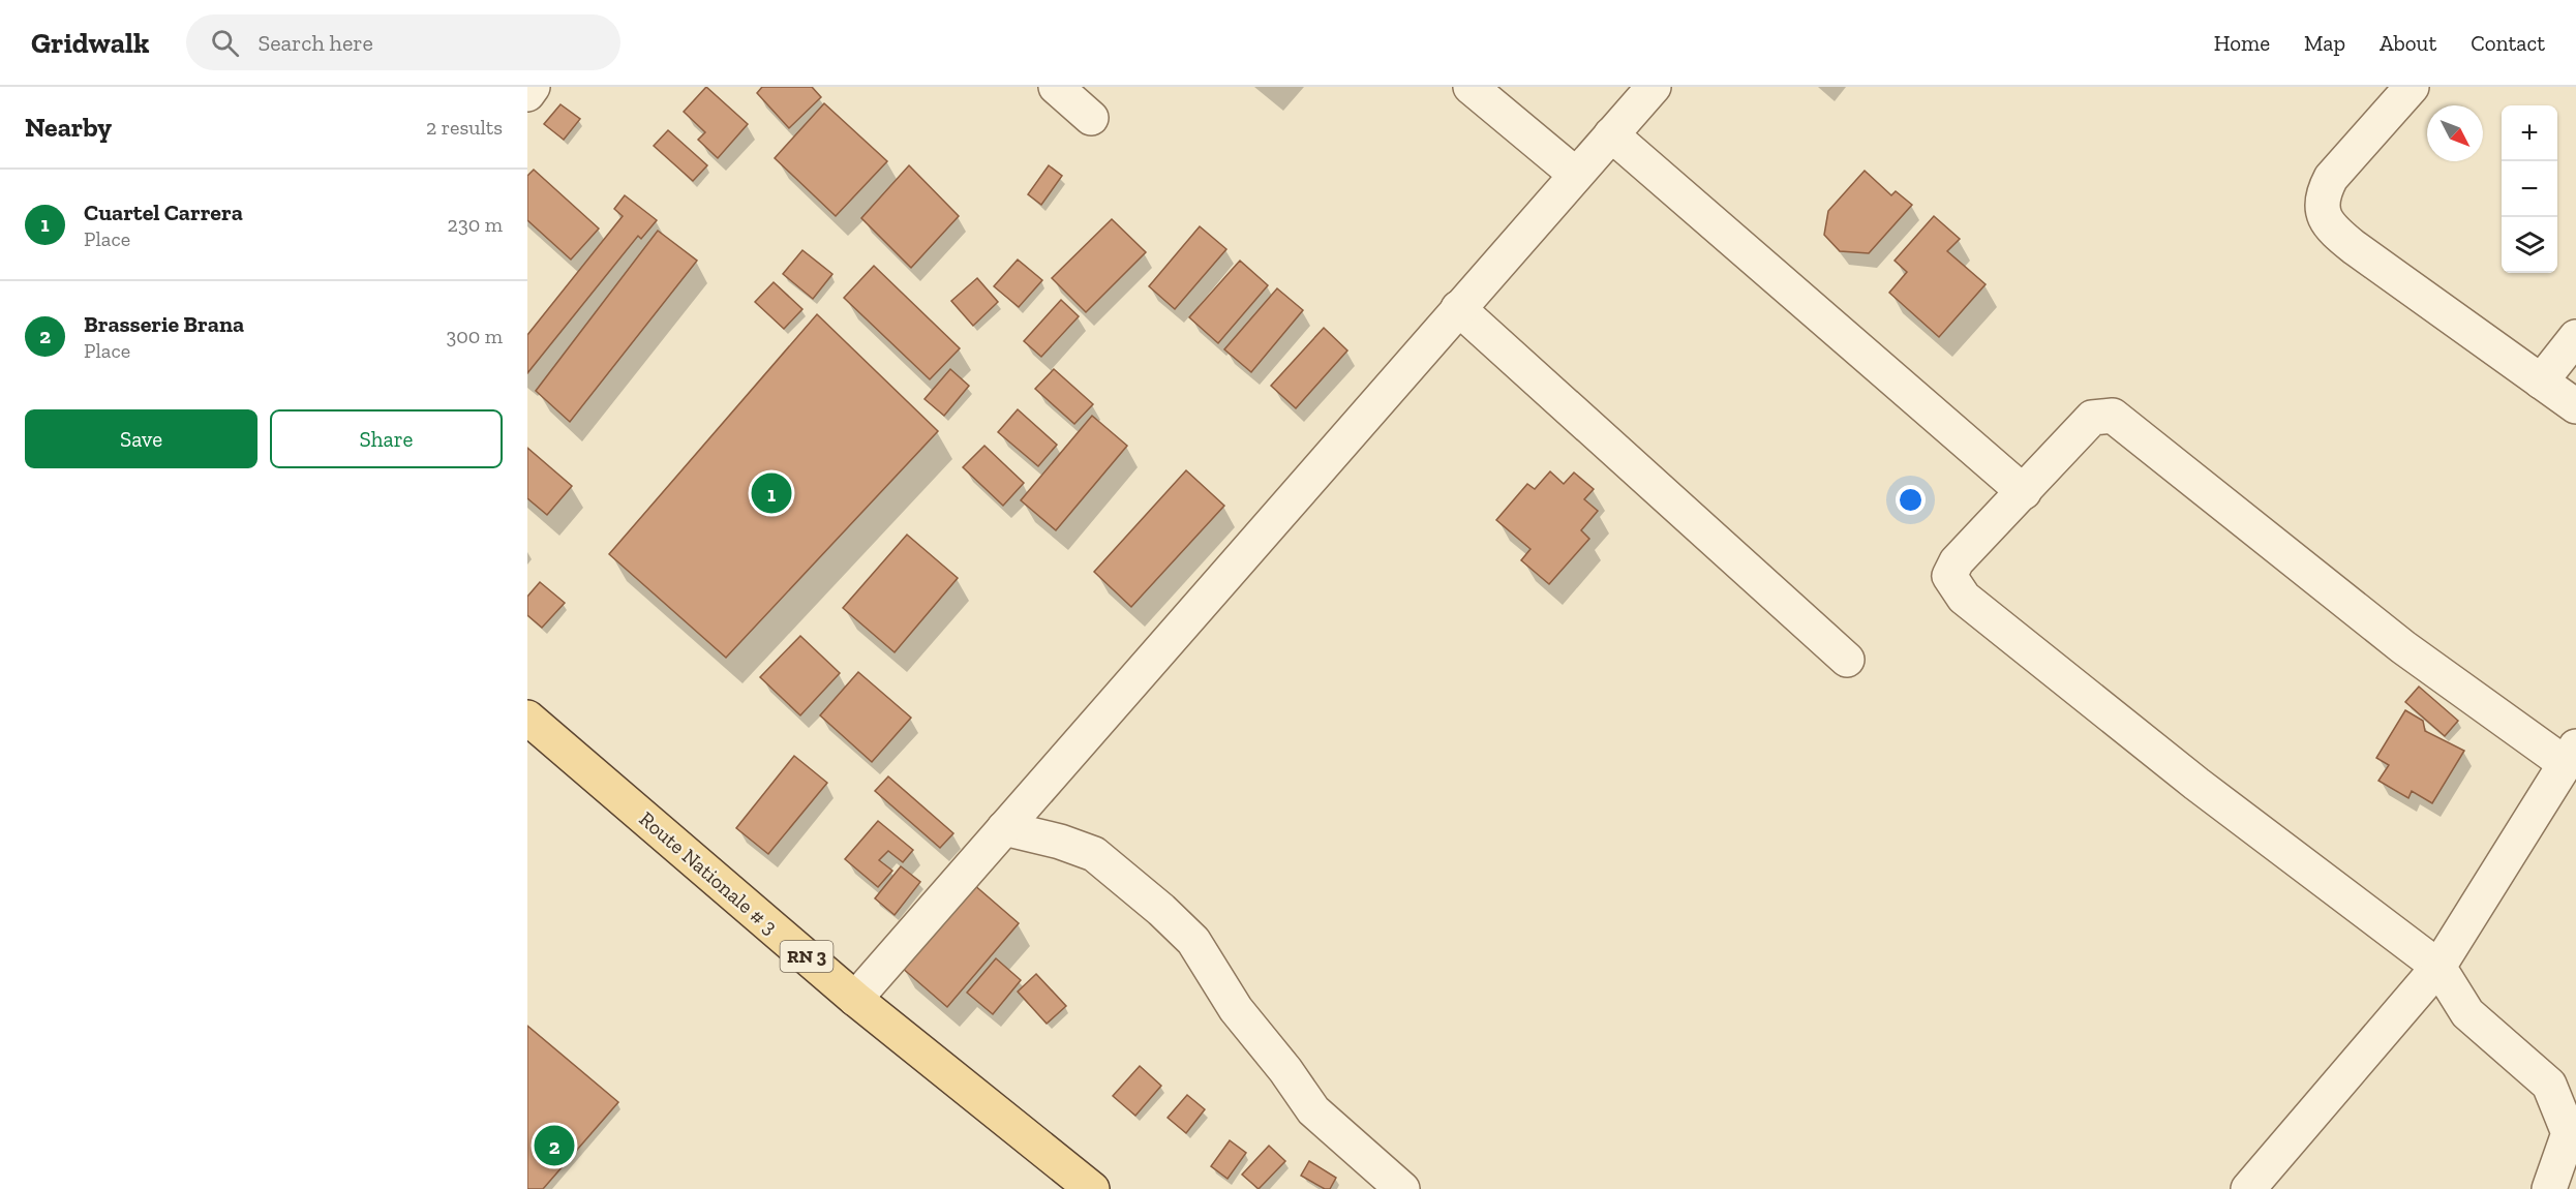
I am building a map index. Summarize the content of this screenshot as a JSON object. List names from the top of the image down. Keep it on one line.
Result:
{"streets":{"main road":["Route Nationale # 3","RN 3"]},"north":"bottom right","page":{"header":"Gridwalk","search":"Search here","nav":["Home","Map","About","Contact"],"heading":["Nearby","2 results"],"map_buttons":["+","−"],"list":[{"mark":"1","name":"Cuartel Carrera","note":"Place","value":"230 m"},{"mark":"2","name":"Brasserie Brana","note":"Place","value":"300 m"}],"buttons":["Save","Share"],"pins":["1","2"]}}
